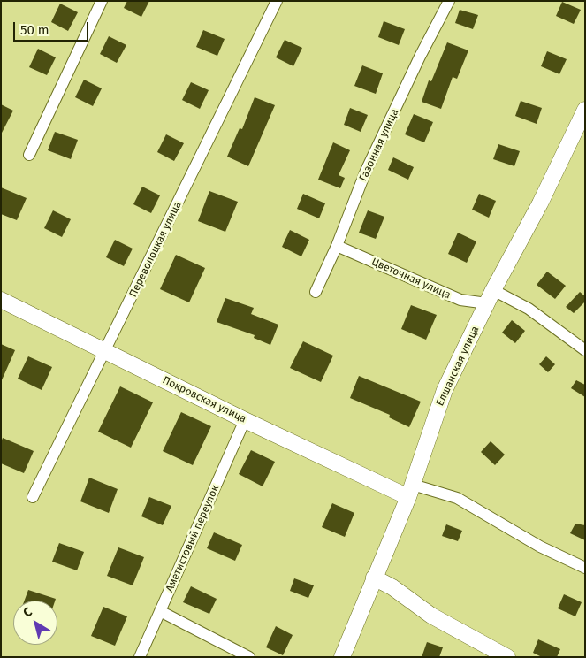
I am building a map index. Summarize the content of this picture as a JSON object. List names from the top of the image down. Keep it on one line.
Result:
{"streets":{"street":["Газонная улица","Переволоцкая улица","Цветочная улица","Елшанская улица","Покровская улица","Аметистовый переулок"]},"crossings":[["Газонная улица","Цветочная улица"],["Переволоцкая улица","Покровская улица"],["Цветочная улица","Елшанская улица"],["Елшанская улица","Покровская улица"],["Покровская улица","Аметистовый переулок"]],"scale_bar":"50 m","north":"top left"}
